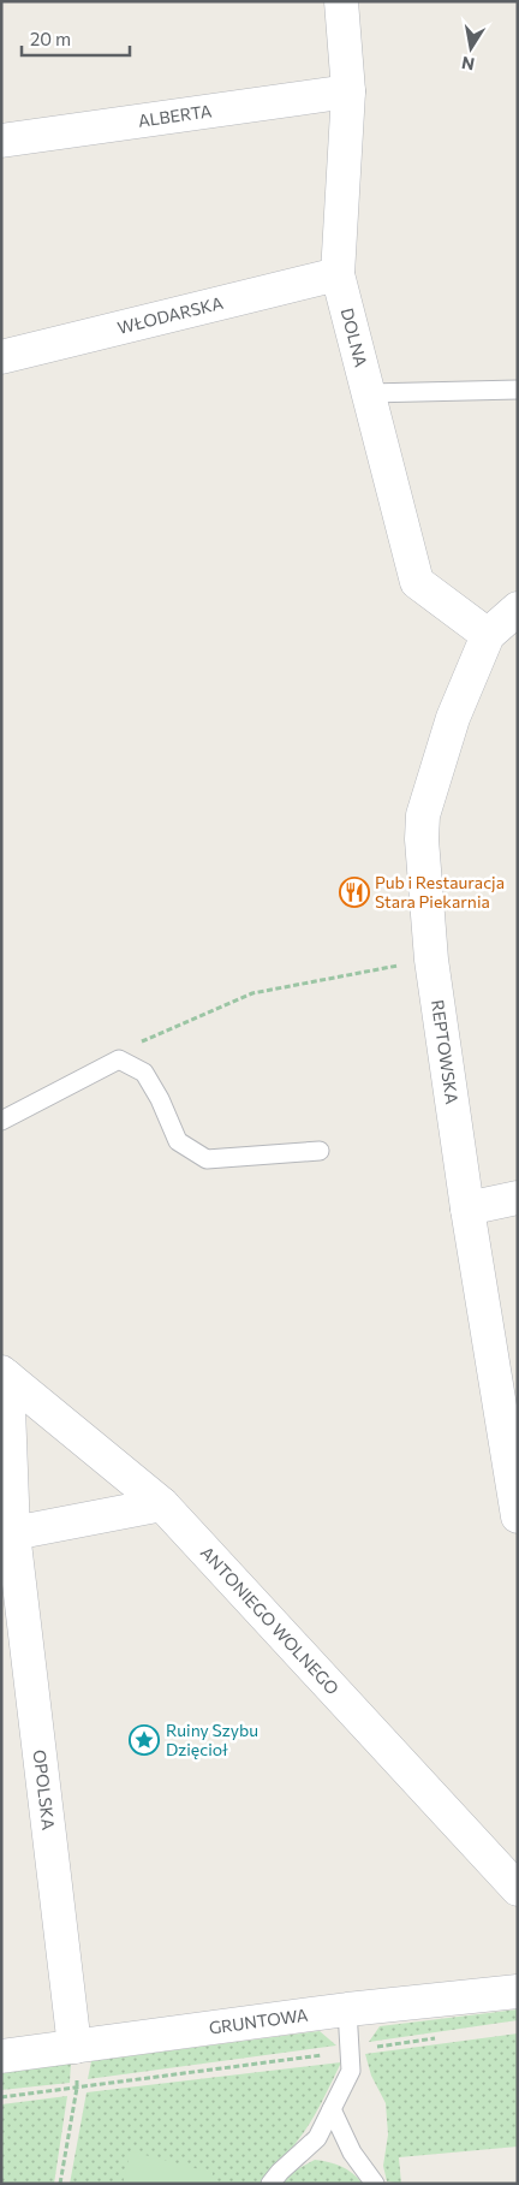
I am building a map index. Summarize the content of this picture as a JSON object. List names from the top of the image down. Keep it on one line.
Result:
{"streets":{"street":["ALBERTA","WŁODARSKA","DOLNA","REPTOWSKA","ANTONIEGO WOLNEGO","OPOLSKA","GRUNTOWA"]},"crossings":[["ALBERTA","DOLNA"],["WŁODARSKA","DOLNA"],["DOLNA","REPTOWSKA"],["ANTONIEGO WOLNEGO","OPOLSKA"],["OPOLSKA","GRUNTOWA"]],"places":{"restaurant":["Pub i Restauracja Stara Piekarnia"],"place":["Ruiny Szybu Dzięcioł"]},"scale_bar":"20 m","north":"bottom"}
